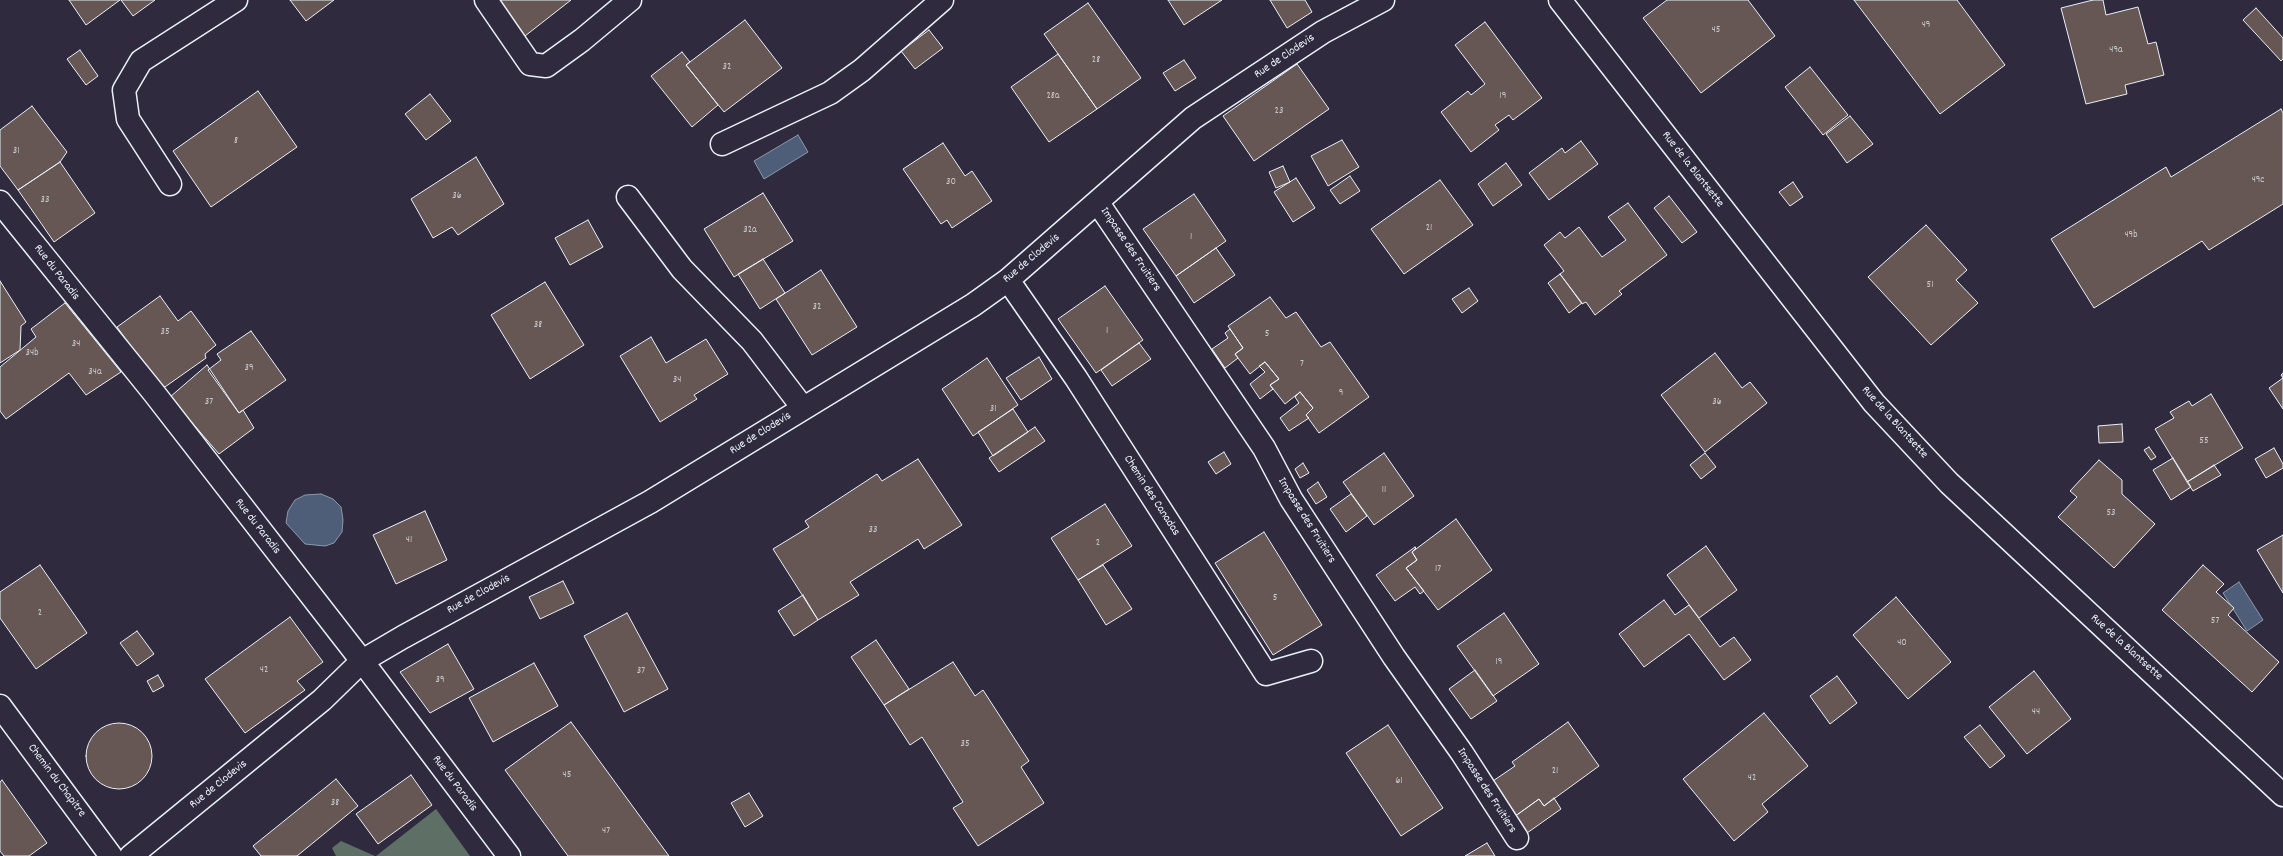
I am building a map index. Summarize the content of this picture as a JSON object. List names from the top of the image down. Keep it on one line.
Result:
{"streets":{"street":["Rue de Clodevis","Rue de la Blantsette","Impasse des Fruitiers","Rue du Paradis","Chemin des Canadas","Chemin du Chapitre"]},"crossings":[["Rue de Clodevis","Impasse des Fruitiers"],["Rue de Clodevis","Rue du Paradis"],["Rue de Clodevis","Chemin des Canadas"]],"house_numbers":["49","45","49a","28","32","28a","19","23","8","31","49c","30","36","33","21","32a","49b","1","51","32","38","1","35","5","34","34b","7","39","34a","34","9","37","36","31","55","11","53","33","41","2","17","5","2","57","40","19","42","37","39","44","35","21","45","42","61","38","47"]}
